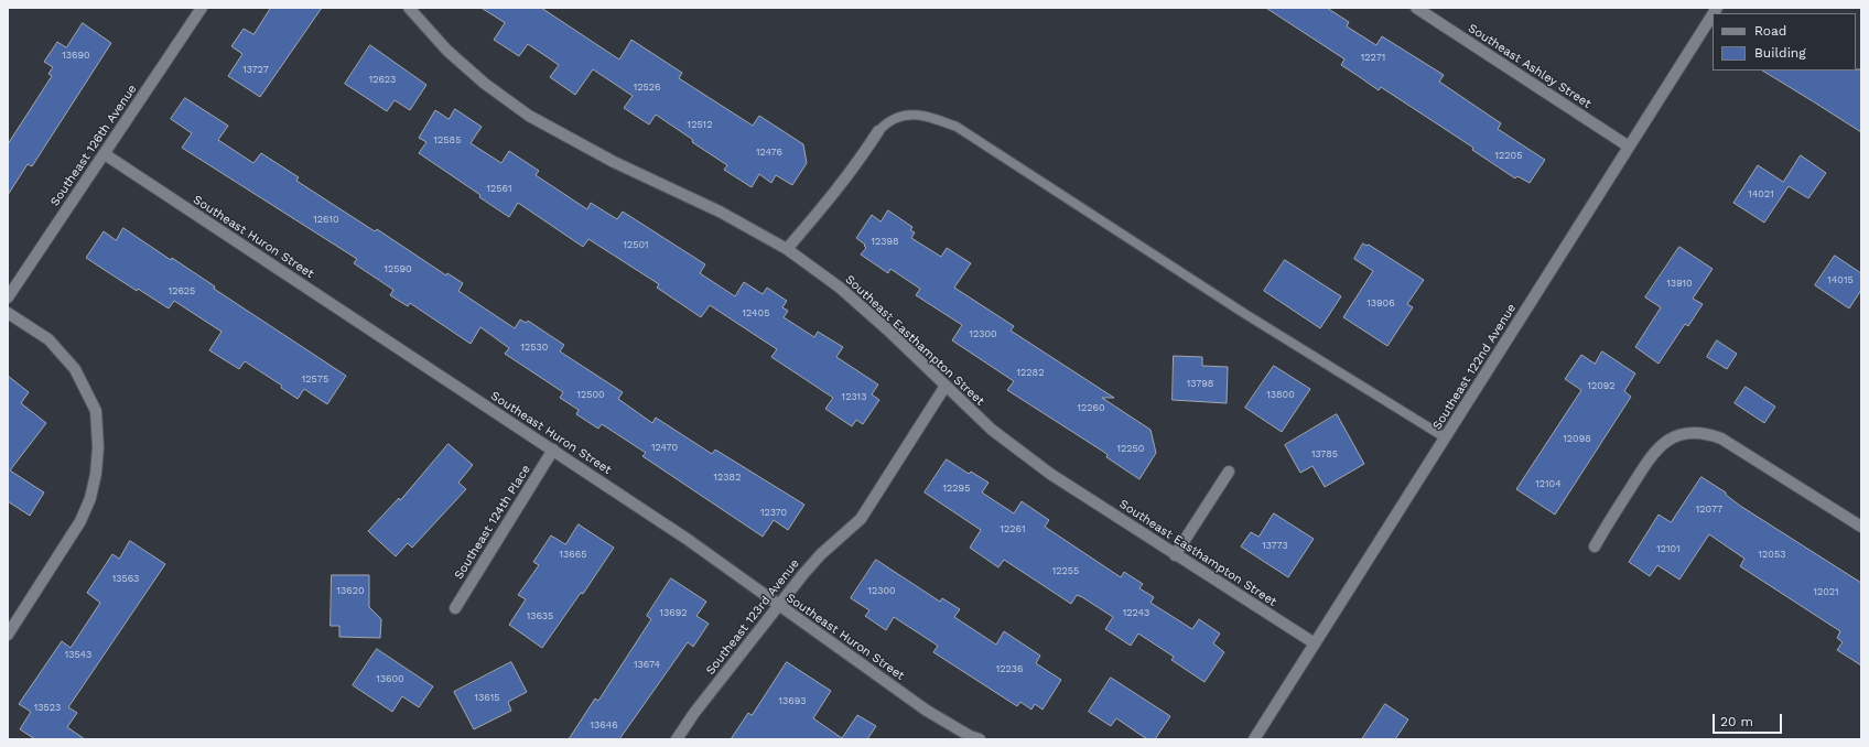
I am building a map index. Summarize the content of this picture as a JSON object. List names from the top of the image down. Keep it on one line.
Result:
{"streets":{"street":["Southeast Ashley Street","Southeast 126th Avenue","Southeast Huron Street","Southeast Easthampton Street","Southeast 122nd Avenue","Southeast 124th Place","Southeast 123rd Avenue"]},"crossings":[["Southeast Ashley Street","Southeast 122nd Avenue"],["Southeast 126th Avenue","Southeast Huron Street"],["Southeast Huron Street","Southeast 124th Place"],["Southeast Huron Street","Southeast 123rd Avenue"],["Southeast Easthampton Street","Southeast 122nd Avenue"],["Southeast Easthampton Street","Southeast 123rd Avenue"]],"house_numbers":["13690","12271","13727","12623","12526","12512","12585","12476","12205","12561","14021","12610","12398","12501","12590","14015","13910","12625","13906","12405","12300","12530","12282","12575","13798","12092","12500","13800","12313","12260","12098","12470","12250","13785","12382","12104","12295","12077","12370","12261","13773","12101","13665","12053","12255","13563","13620","12300","12021","13692","12243","13635","13543","13674","12236","13600","13615","13693","13523","13646"],"legend":["Road","Building"],"scale_bar":"20 m"}
